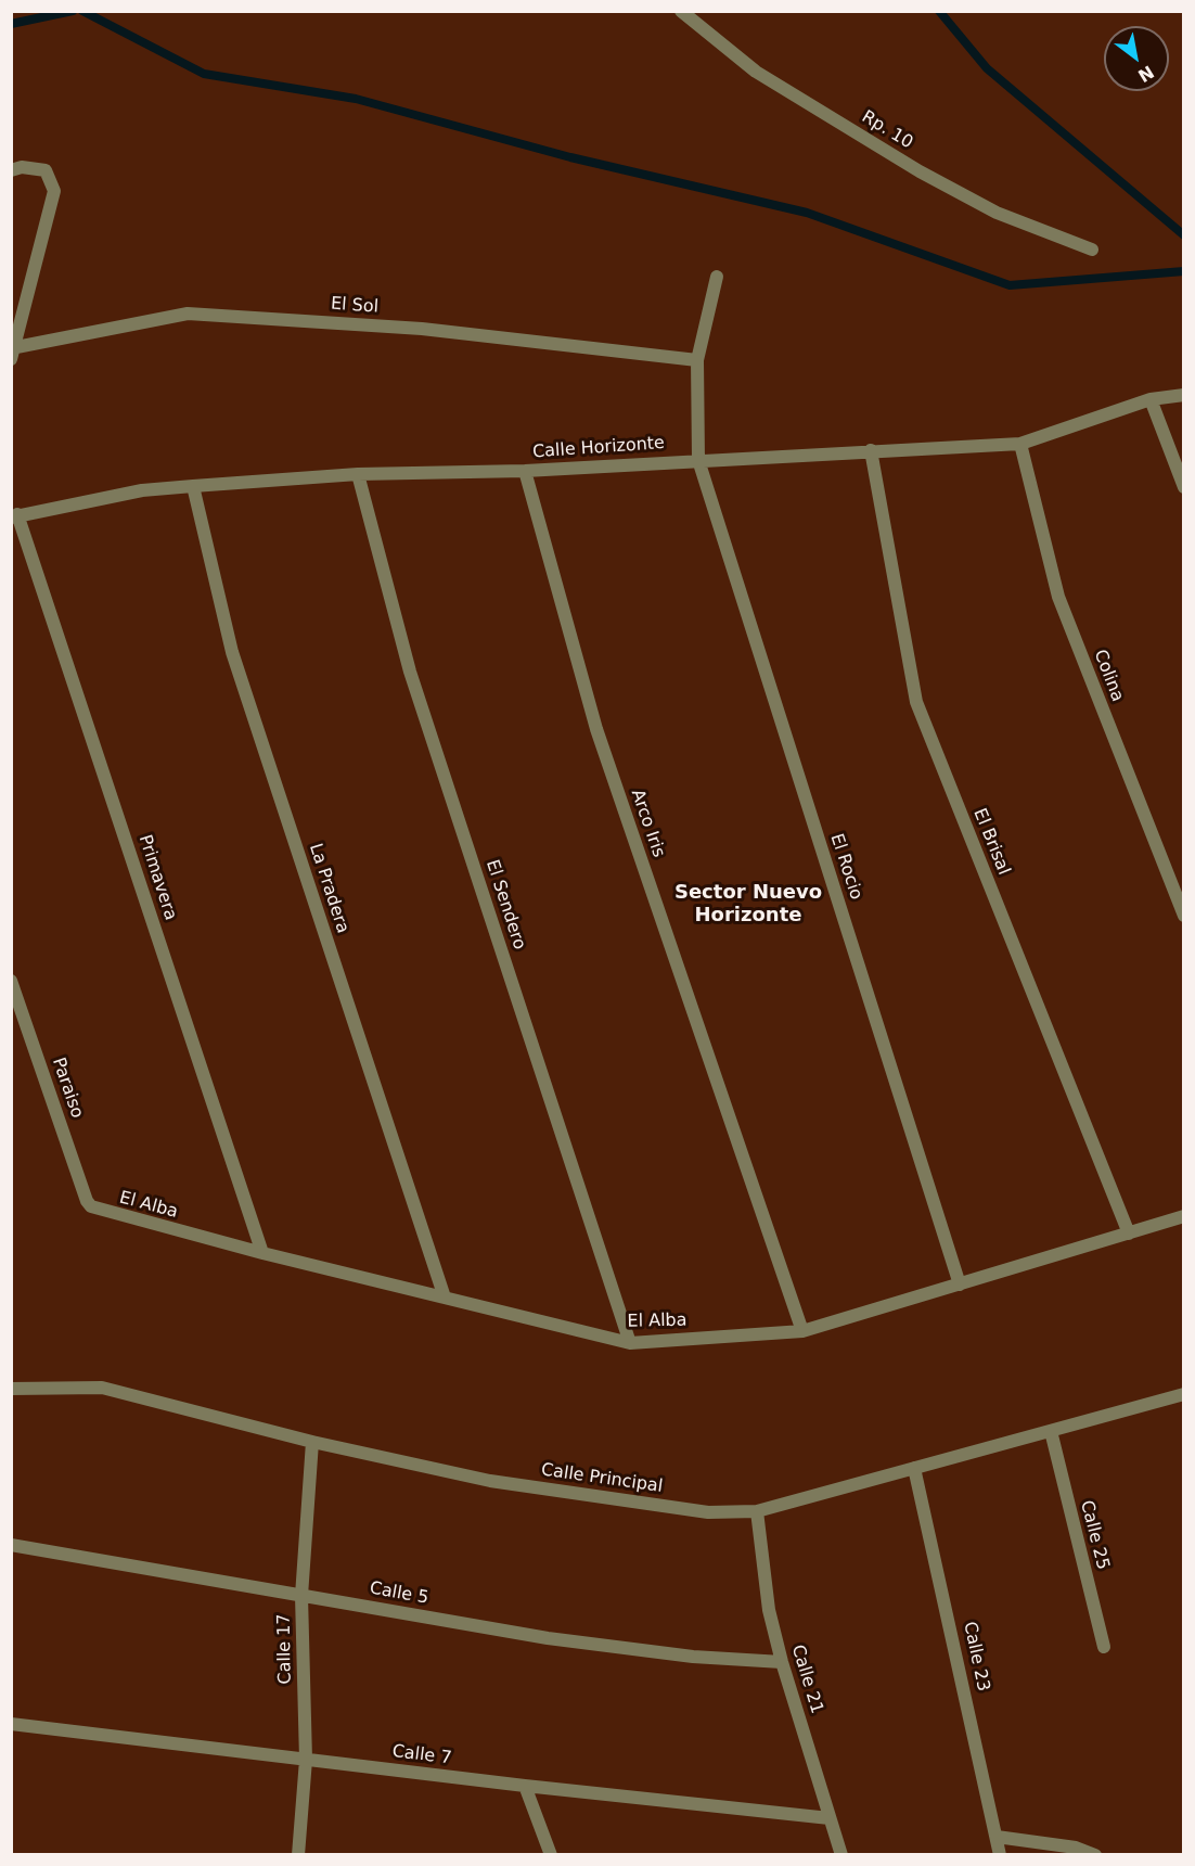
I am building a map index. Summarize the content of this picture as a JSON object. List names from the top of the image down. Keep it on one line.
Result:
{"streets":{"street":["Rp. 10","El Sol","Calle Horizonte","Colina","Arco Iris","El Brisal","El Rocio","Primavera","La Pradera","El Sendero","Paraiso","El Alba","Calle Principal","Calle 25","Calle 5","Calle 17","Calle 23","Calle 21","Calle 7"]},"crossings":[["El Sol","El Rocio"],["Calle Horizonte","Colina"],["Calle Horizonte","Arco Iris"],["Calle Horizonte","El Brisal"],["Calle Horizonte","El Rocio"],["Calle Horizonte","Primavera"],["Calle Horizonte","La Pradera"],["Calle Horizonte","El Sendero"],["Arco Iris","El Alba"],["El Brisal","El Alba"],["El Rocio","El Alba"],["Primavera","El Alba"],["La Pradera","El Alba"],["El Sendero","El Alba"],["Paraiso","El Alba"],["Calle Principal","Calle 25"],["Calle Principal","Calle 17"],["Calle Principal","Calle 23"],["Calle Principal","Calle 21"],["Calle 5","Calle 17"],["Calle 5","Calle 21"],["Calle 17","Calle 7"],["Calle 21","Calle 7"]],"districts":["Sector Nuevo Horizonte"],"north":"bottom right"}
